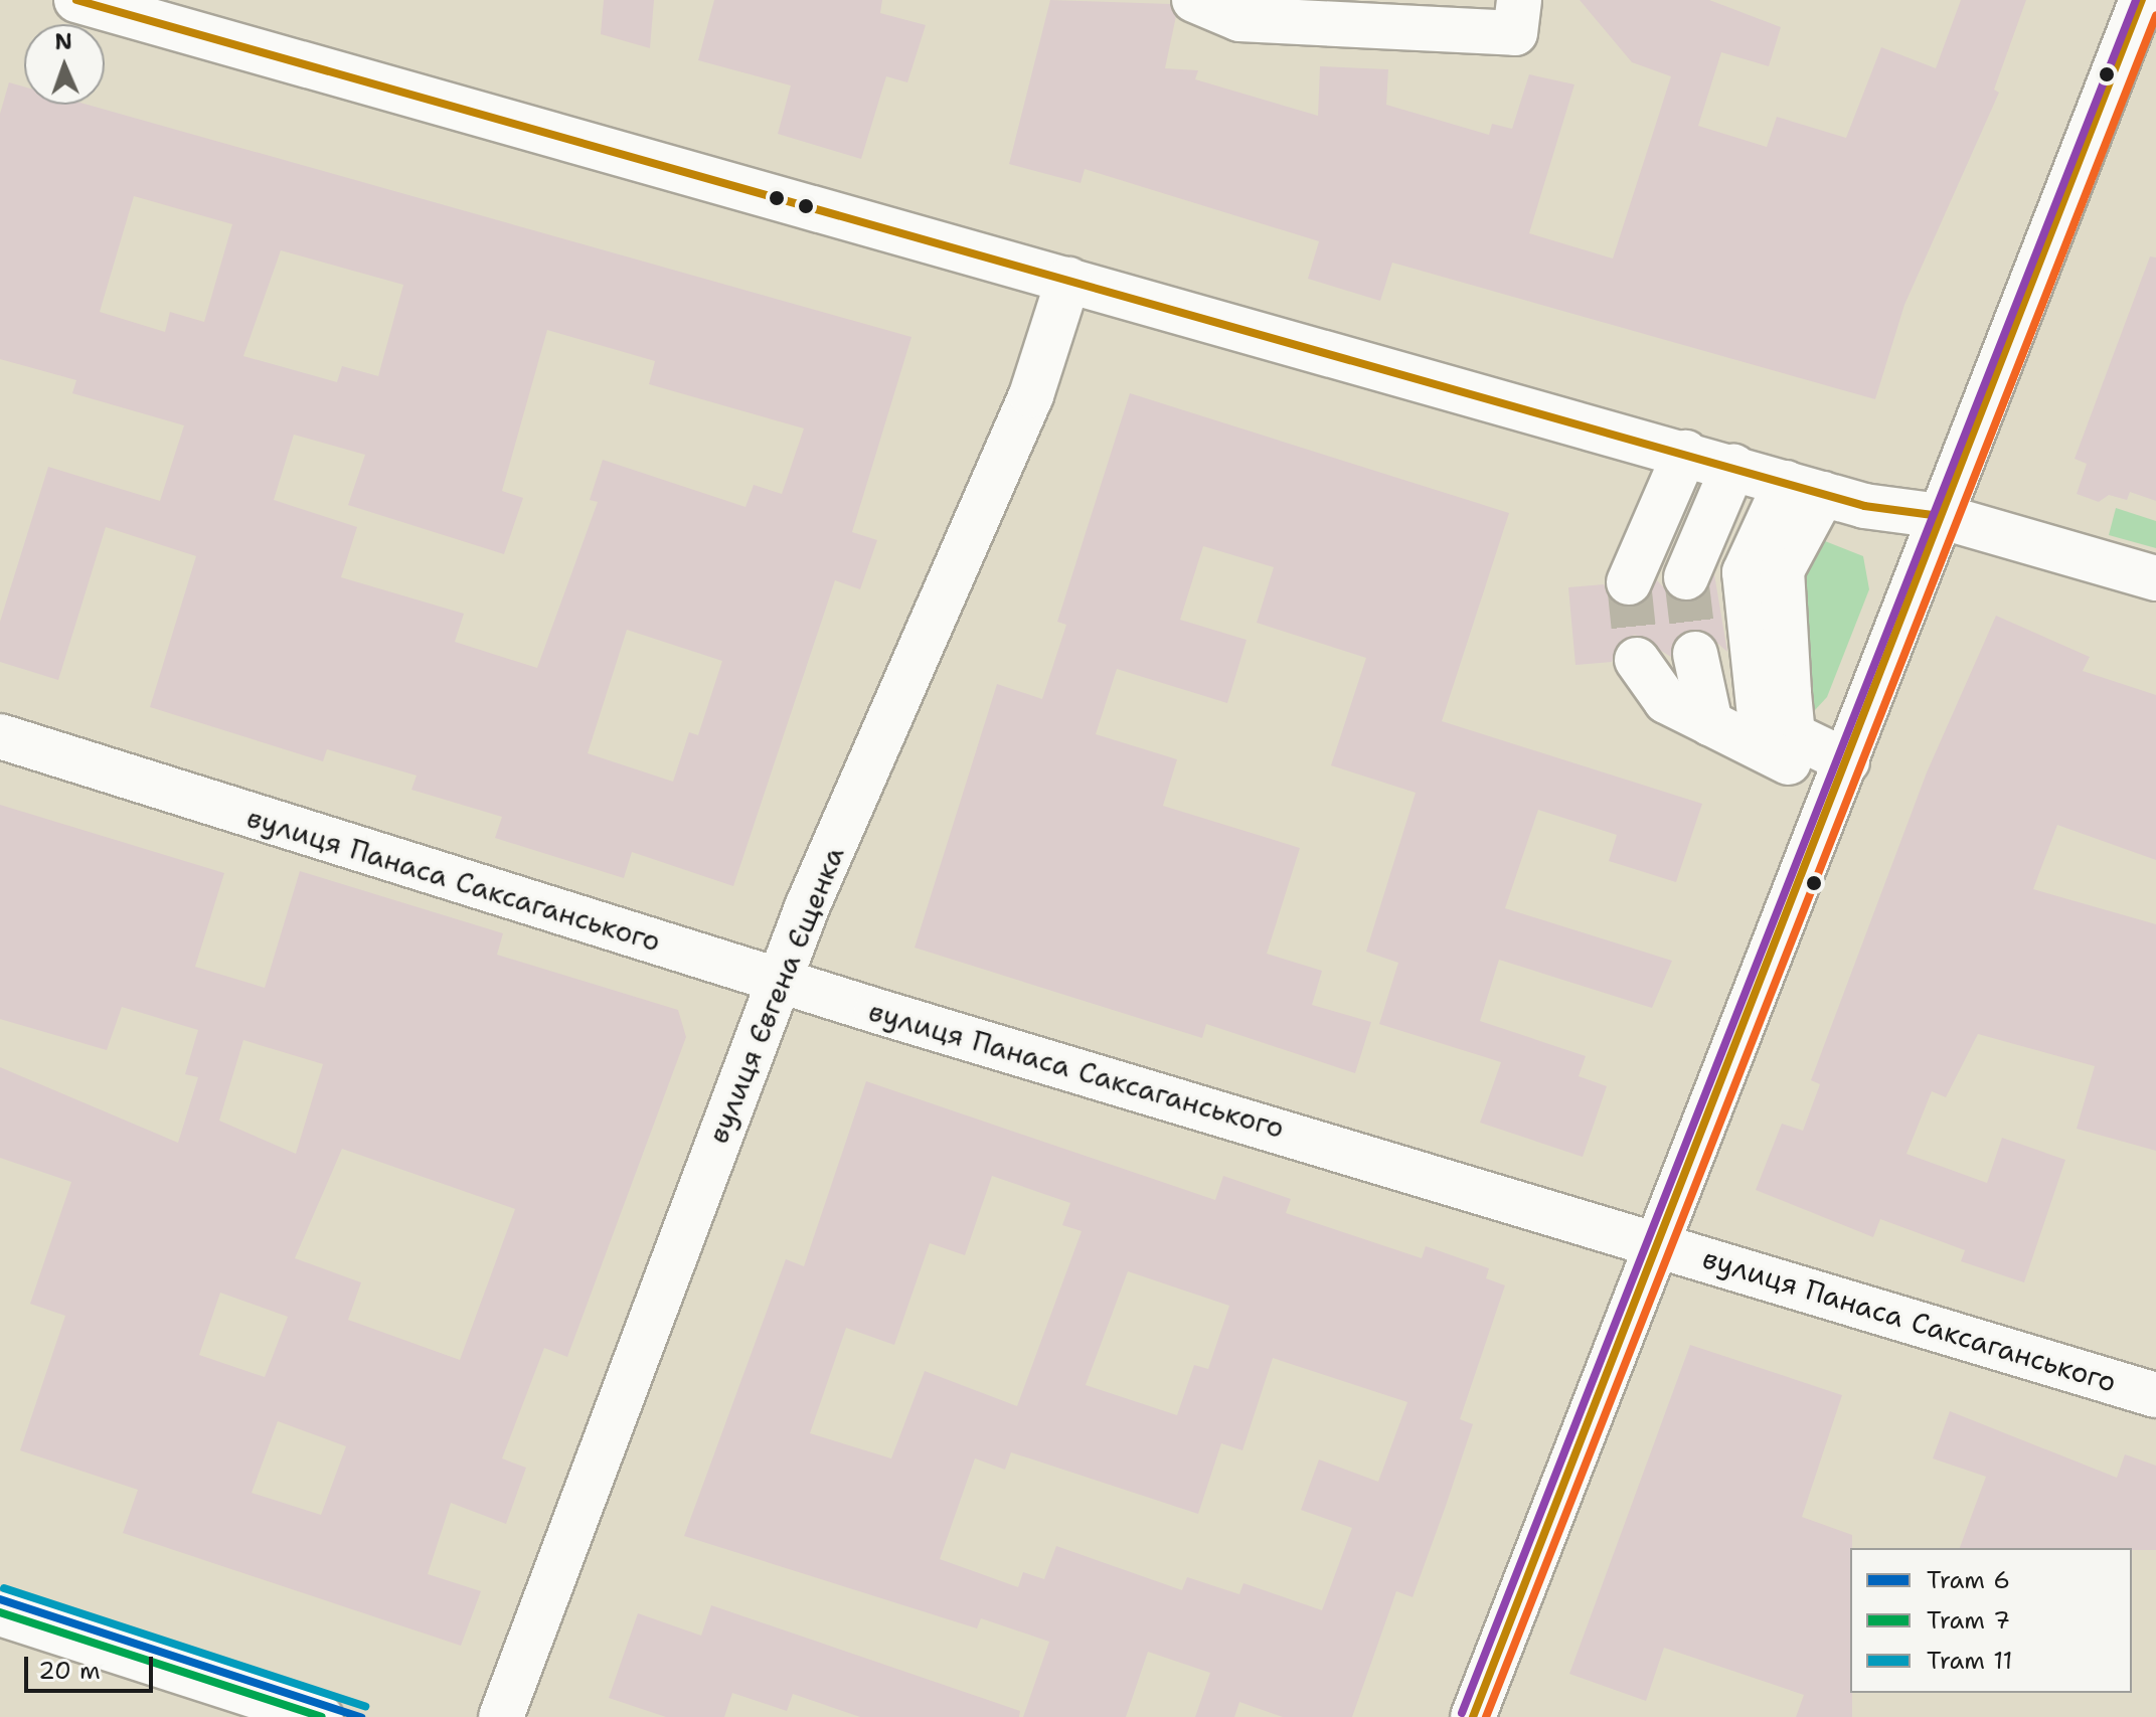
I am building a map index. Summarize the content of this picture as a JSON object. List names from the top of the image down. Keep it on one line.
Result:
{"streets":{"street":["вулиця Панаса Саксаганського","вулиця Євгена Єщенка"]},"crossings":[["вулиця Панаса Саксаганського","вулиця Євгена Єщенка"]],"lines":["tram line 11","tram line 6","tram line 7"],"legend":["Tram 6","Tram 7","Tram 11"],"scale_bar":"20 m","north":"top"}
